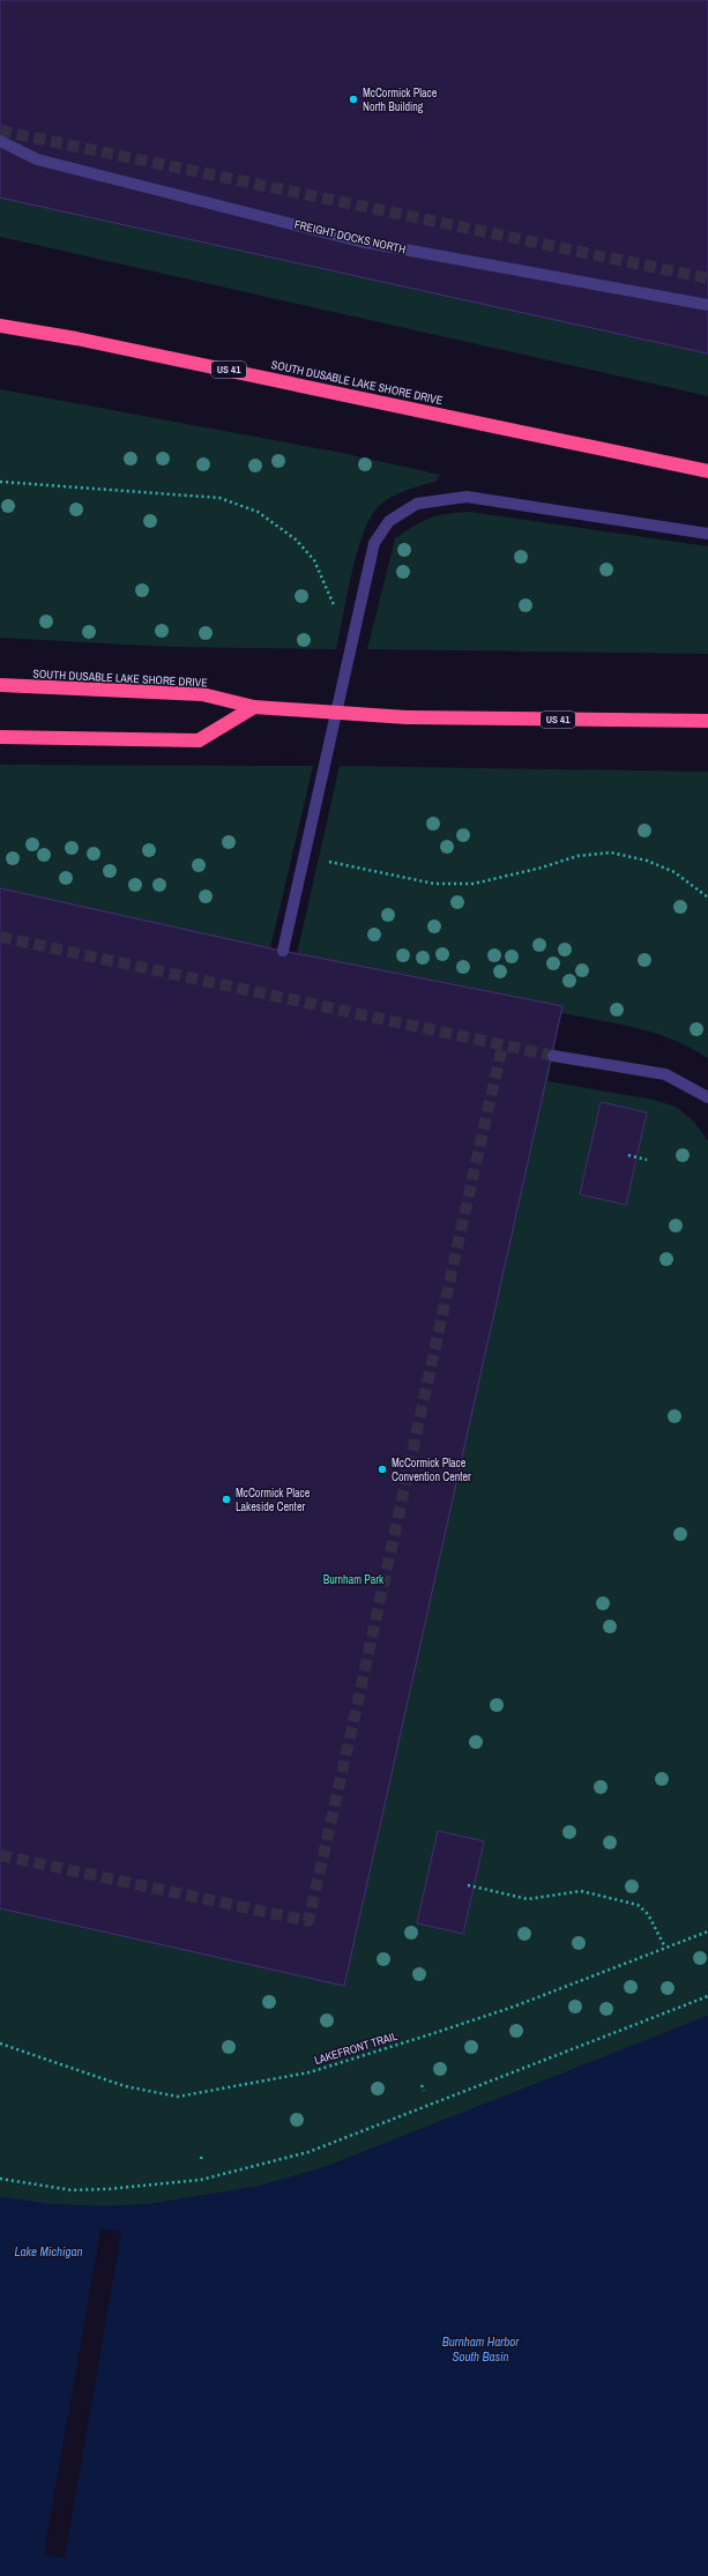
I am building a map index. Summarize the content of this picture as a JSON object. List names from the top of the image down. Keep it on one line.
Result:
{"streets":{"highway":["US 41","SOUTH DUSABLE LAKE SHORE DRIVE"],"street":["FREIGHT DOCKS NORTH"],"path":["LAKEFRONT TRAIL"]},"water":["Lake Michigan","Burnham Harbor South Basin"],"parks":["Burnham Park"],"places":["McCormick Place North Building","McCormick Place Convention Center","McCormick Place Lakeside Center"]}
